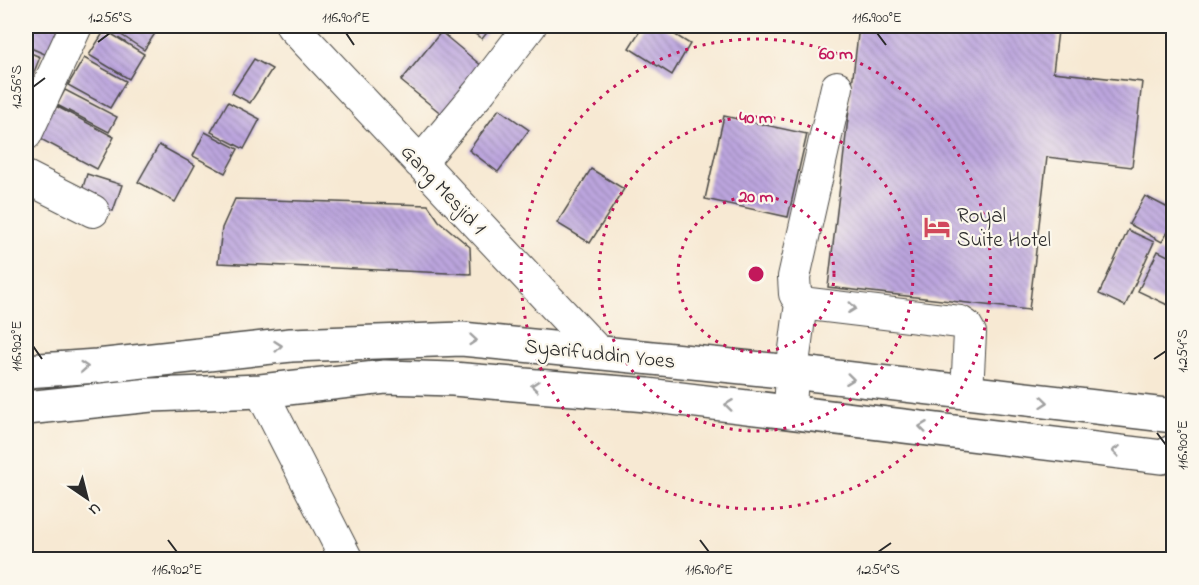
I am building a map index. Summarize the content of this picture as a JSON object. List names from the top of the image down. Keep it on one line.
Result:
{"streets":{"highway":["Syarifuddin Yoes"],"street":["Gang Mesjid 1"]},"crossings":[["Gang Mesjid 1","Syarifuddin Yoes"]],"places":{"hotel":["Royal Suite Hotel"]},"north":"bottom right","coordinates":["1.256°S","116.901°E","116.900°E","116.902°E","1.254°S"],"rings":["60 m","40 m","20 m"]}
